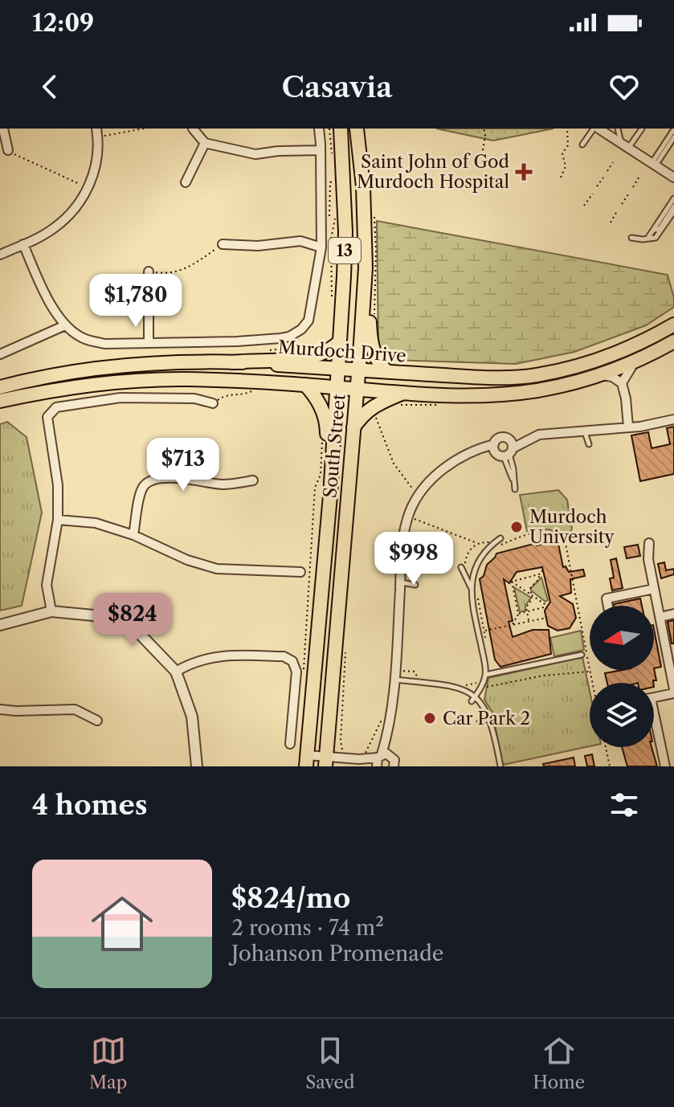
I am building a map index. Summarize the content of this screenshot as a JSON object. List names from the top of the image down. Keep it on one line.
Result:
{"streets":{"main road":["13","Murdoch Drive","South Street"]},"crossings":[["Murdoch Drive","South Street"]],"places":{"health":["Saint John of God Murdoch Hospital"],"other":["Murdoch University","Car Park 2"]},"north":"left","page":{"status":"12:09","header":"Casavia","price":["$1,780","$713","$998","$824"],"heading":"4 homes","list":[{"name":"$824/mo","note":"2 rooms · 74 m² · Johanson Promenade"}],"tabs":["Map","Saved","Home"]}}
